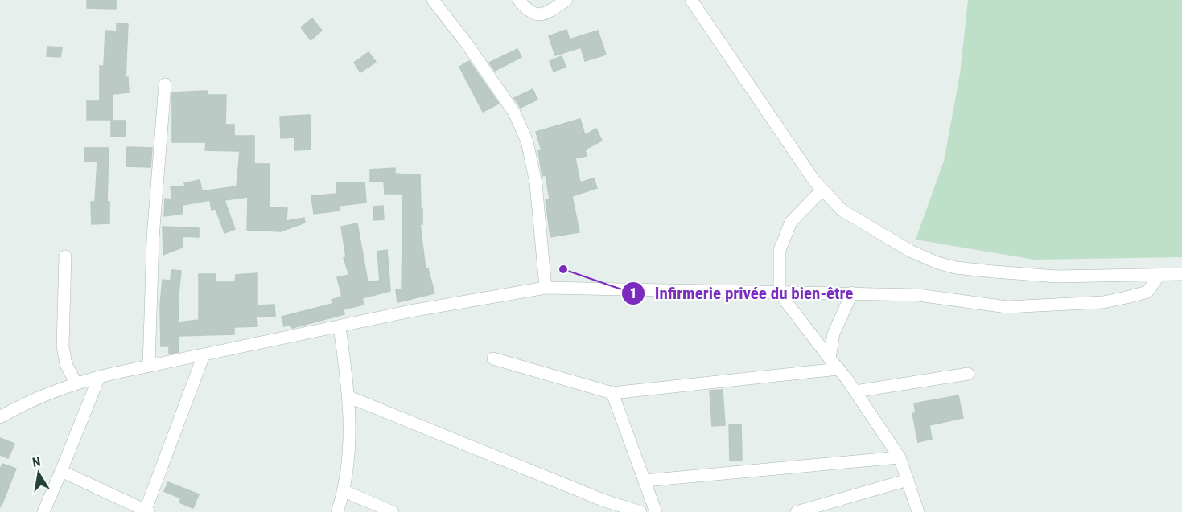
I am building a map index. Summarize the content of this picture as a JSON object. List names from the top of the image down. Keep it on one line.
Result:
{"places":["Infirmerie privée du bien-être"],"north":"top"}
